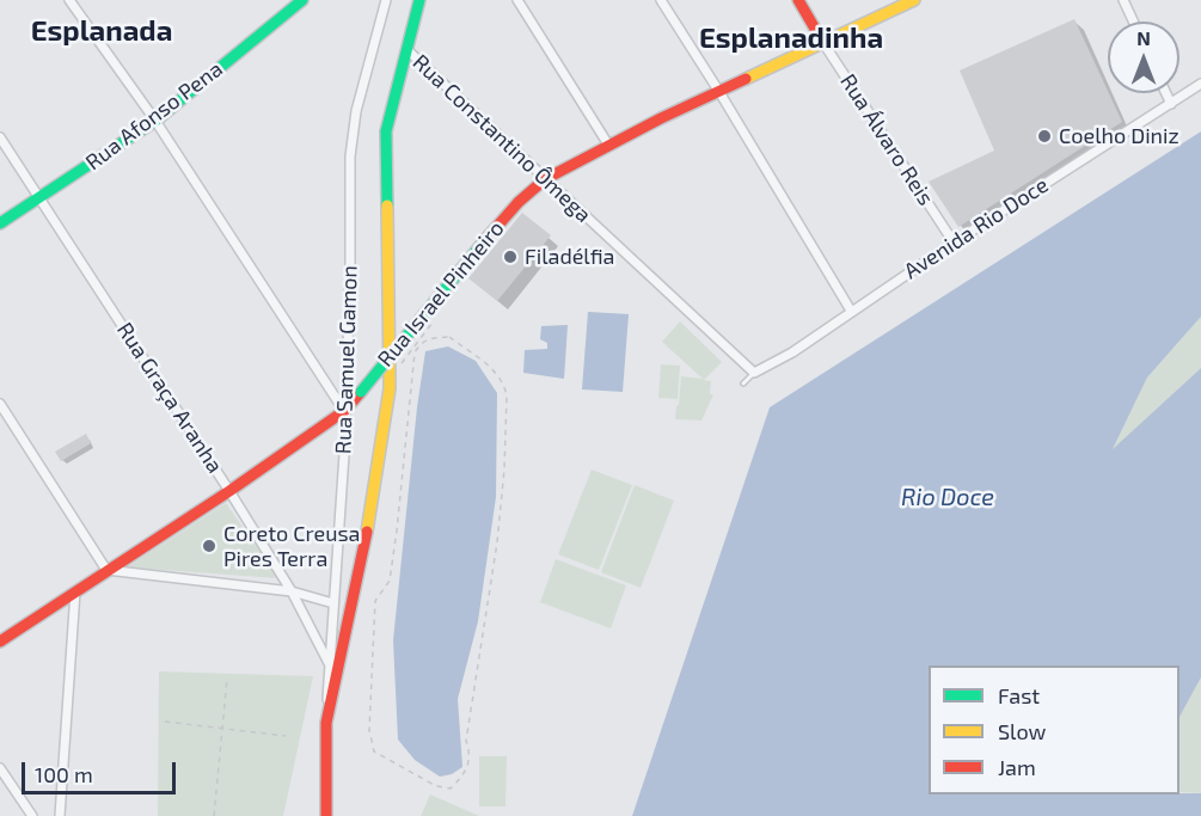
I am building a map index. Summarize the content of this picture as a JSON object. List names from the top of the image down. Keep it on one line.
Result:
{"streets":{"street":["Rua Afonso Pena","Rua Constantino Ômega","Rua Álvaro Reis","Avenida Rio Doce","Rua Israel Pinheiro","Rua Samuel Gamon","Rua Graça Aranha"]},"crossings":[["Rua Afonso Pena","Rua Graça Aranha"],["Rua Constantino Ômega","Avenida Rio Doce"],["Rua Constantino Ômega","Rua Israel Pinheiro"],["Rua Álvaro Reis","Avenida Rio Doce"],["Rua Álvaro Reis","Rua Israel Pinheiro"],["Rua Israel Pinheiro","Rua Samuel Gamon"],["Rua Israel Pinheiro","Rua Graça Aranha"],["Rua Samuel Gamon","Rua Graça Aranha"]],"districts":["Esplanada","Esplanadinha"],"water":["Rio Doce"],"places":["Coelho Diniz","Filadélfia","Coreto Creusa Pires Terra"],"legend":["Fast","Slow","Jam"],"scale_bar":"100 m","north":"top"}
